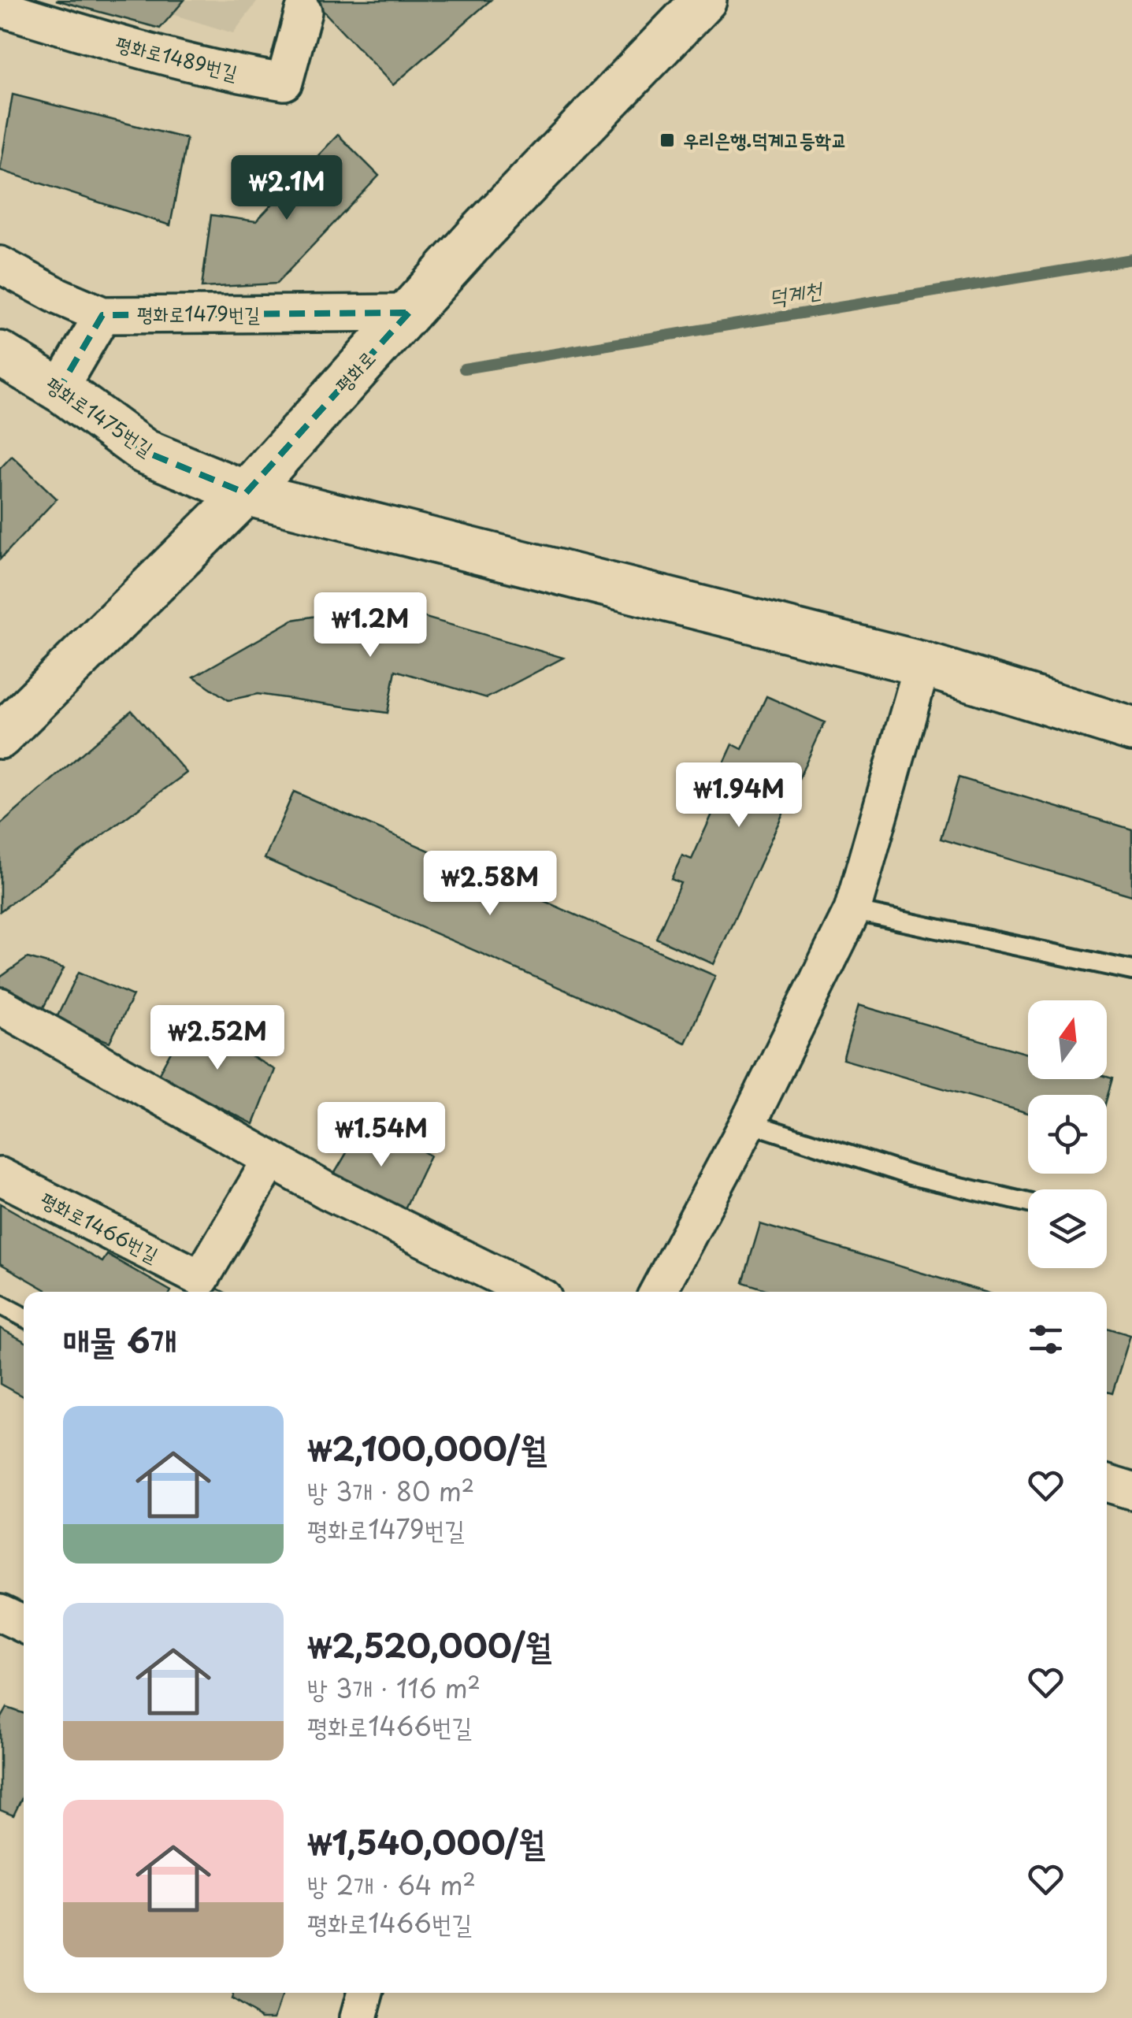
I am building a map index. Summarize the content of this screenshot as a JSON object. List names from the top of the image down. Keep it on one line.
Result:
{"streets":{"main road":["평화로","평화로1475번길"],"street":["평화로1489번길","평화로1479번길","평화로1466번길"]},"crossings":[["평화로1479번길","평화로"],["평화로","평화로1475번길"]],"water":["덕계천"],"places":{"transit":["우리은행.덕계고등학교"]},"north":"top","page":{"price":["₩2.1M","₩1.2M","₩1.94M","₩2.58M","₩2.52M","₩1.54M"],"heading":"매물 6개","list":[{"name":"₩2,100,000/월","note":"방 3개 · 80 m² · 평화로1479번길"},{"name":"₩2,520,000/월","note":"방 3개 · 116 m² · 평화로1466번길"},{"name":"₩1,540,000/월","note":"방 2개 · 64 m² · 평화로1466번길"}]}}
